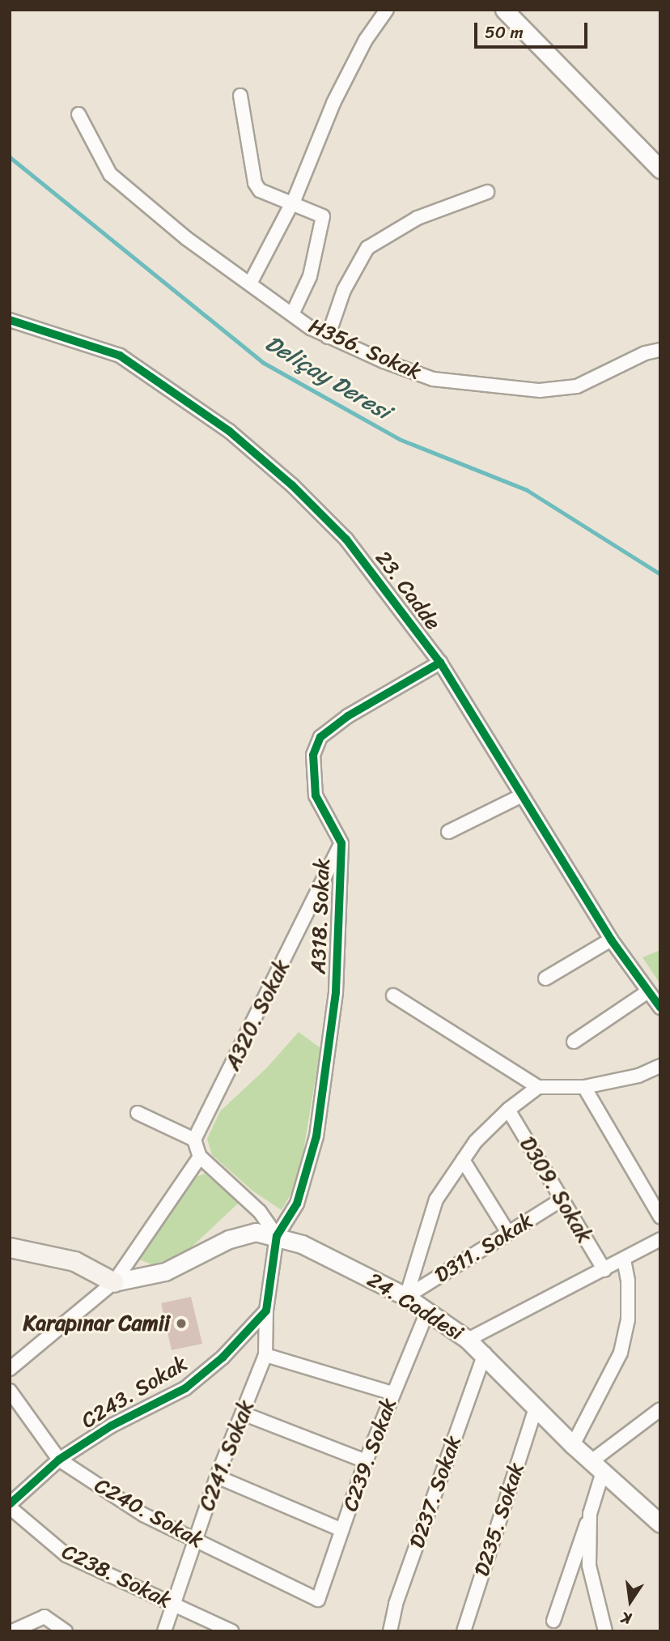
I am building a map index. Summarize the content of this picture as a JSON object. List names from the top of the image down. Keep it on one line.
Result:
{"streets":{"street":["H356. Sokak","23. Cadde","A318. Sokak","A320. Sokak","D309. Sokak","D311. Sokak","24. Caddesi","C243. Sokak","C239. Sokak","C241. Sokak","D237. Sokak","C240. Sokak","D235. Sokak","C238. Sokak"]},"crossings":[["23. Cadde","A318. Sokak"],["A318. Sokak","A320. Sokak"],["A318. Sokak","24. Caddesi"],["D309. Sokak","D311. Sokak"],["D311. Sokak","24. Caddesi"],["24. Caddesi","C239. Sokak"],["24. Caddesi","D237. Sokak"],["24. Caddesi","D235. Sokak"],["C243. Sokak","C241. Sokak"],["C243. Sokak","C240. Sokak"],["C243. Sokak","C238. Sokak"],["C239. Sokak","C240. Sokak"],["C241. Sokak","C240. Sokak"],["C241. Sokak","C238. Sokak"]],"water":["Deliçay Deresi"],"places":["Karapınar Camii"],"scale_bar":"50 m","north":"bottom"}
